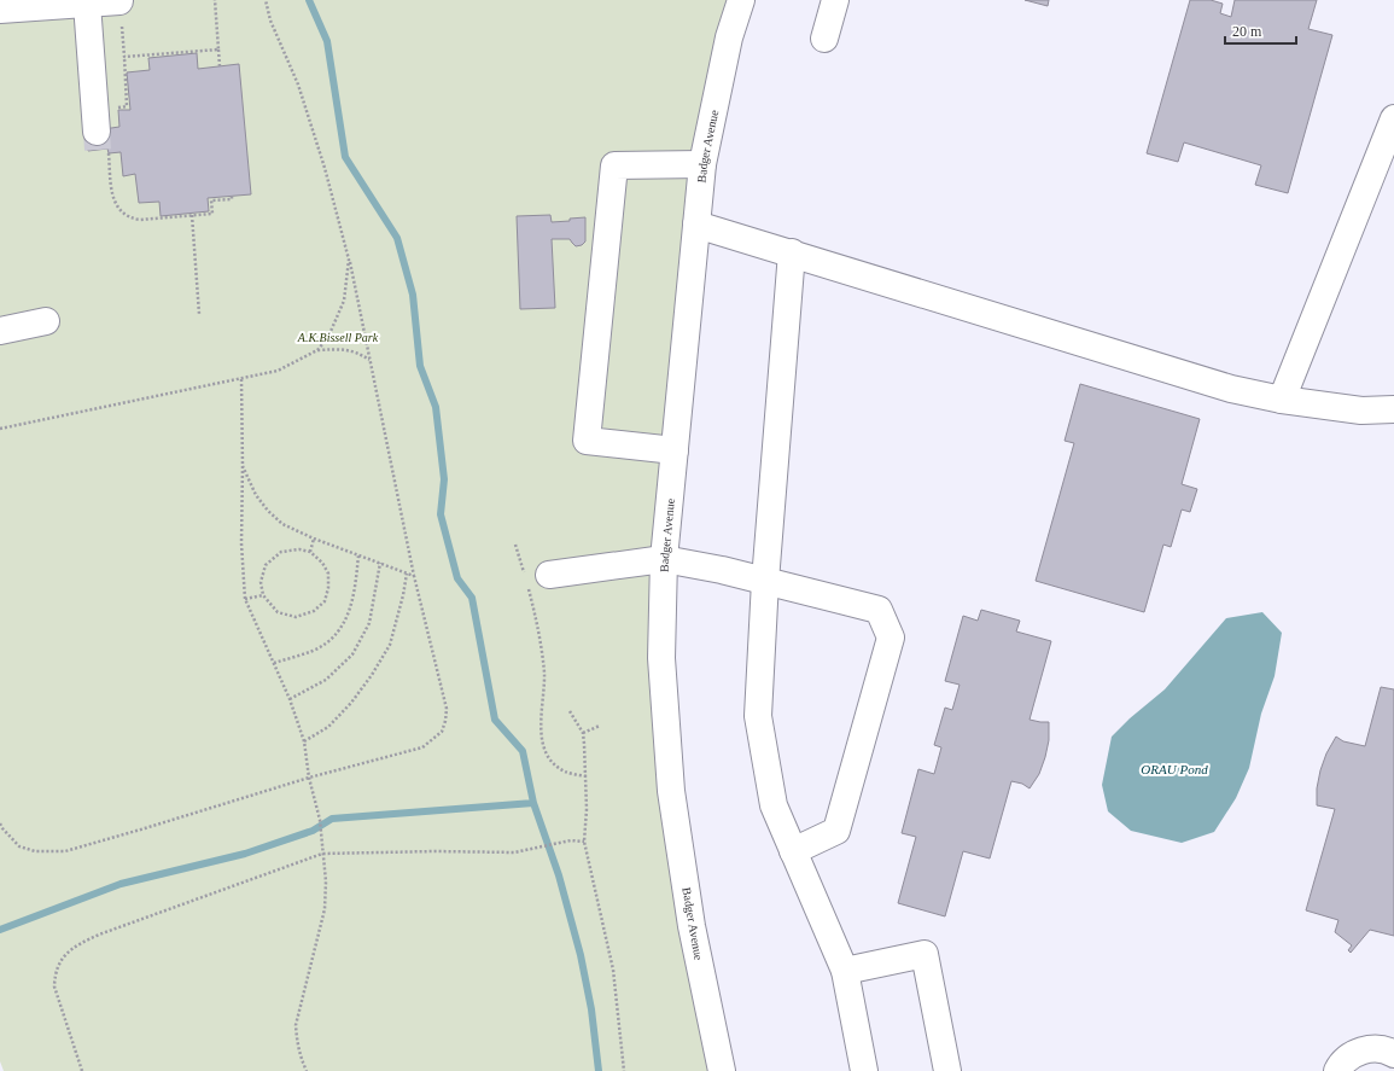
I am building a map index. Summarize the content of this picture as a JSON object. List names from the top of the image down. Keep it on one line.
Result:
{"streets":{"street":["Badger Avenue"]},"water":["ORAU Pond"],"parks":["A.K.Bissell Park"],"scale_bar":"20 m"}
